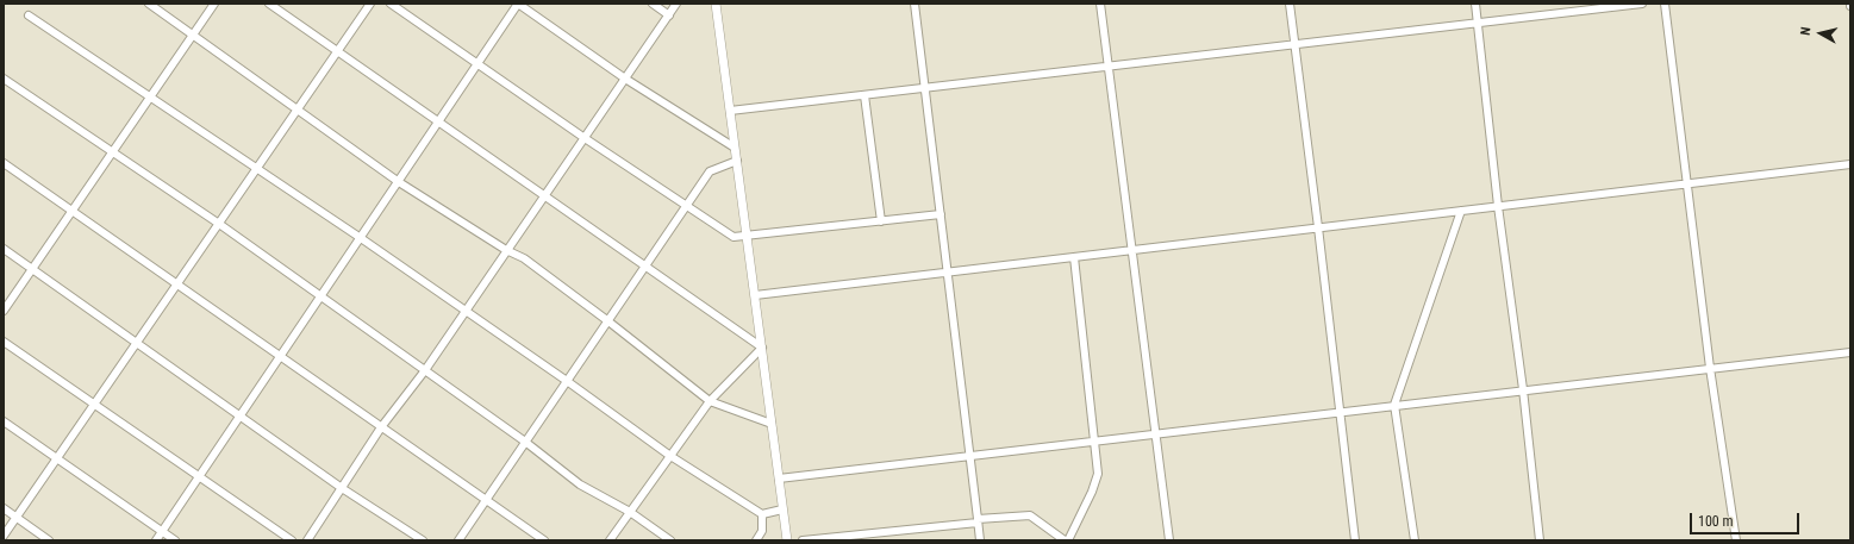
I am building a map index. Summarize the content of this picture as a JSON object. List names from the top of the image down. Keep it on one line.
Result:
{"scale_bar":"100 m","north":"left"}
